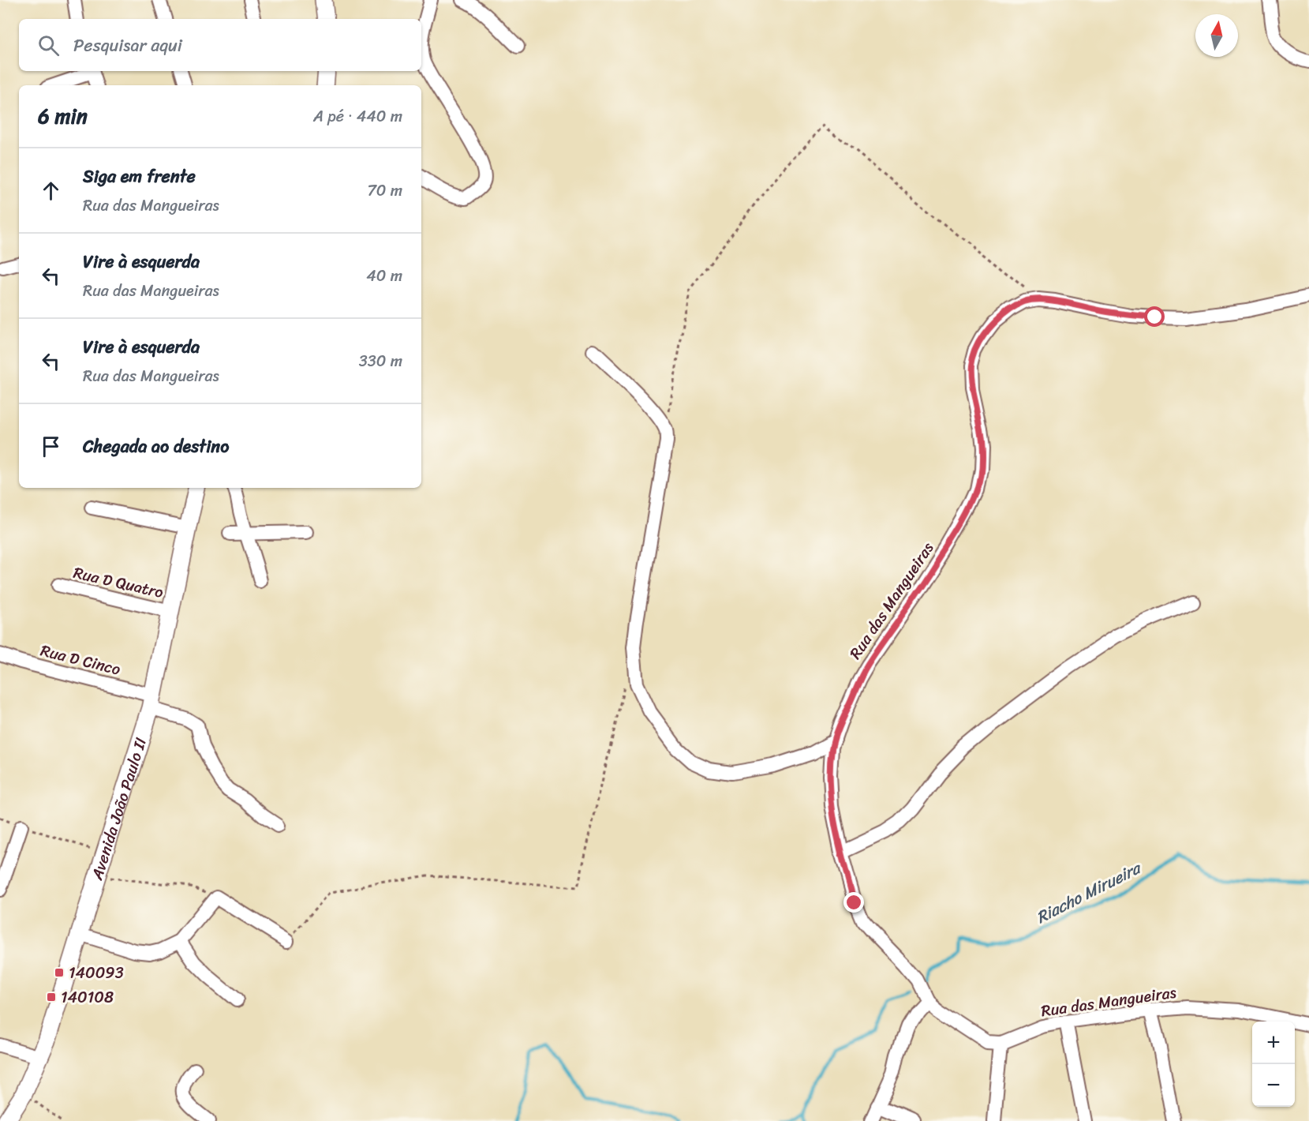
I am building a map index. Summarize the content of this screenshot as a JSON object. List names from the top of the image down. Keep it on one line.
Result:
{"streets":{"main road":["Avenida João Paulo II"],"street":["Rua D Quatro","Rua das Mangueiras","Rua D Cinco"]},"crossings":[["Rua D Quatro","Avenida João Paulo II"],["Rua D Cinco","Avenida João Paulo II"]],"water":["Riacho Mirueira"],"places":{"transit":["140093","140108"]},"north":"top","page":{"search":"Pesquisar aqui","heading":["6 min","A pé · 440 m"],"list":[["Siga em frente","Rua das Mangueiras","70 m"],["Vire à esquerda","Rua das Mangueiras","40 m"],["Vire à esquerda","Rua das Mangueiras","330 m"],"Chegada ao destino"],"map_buttons":["+","−"]}}
